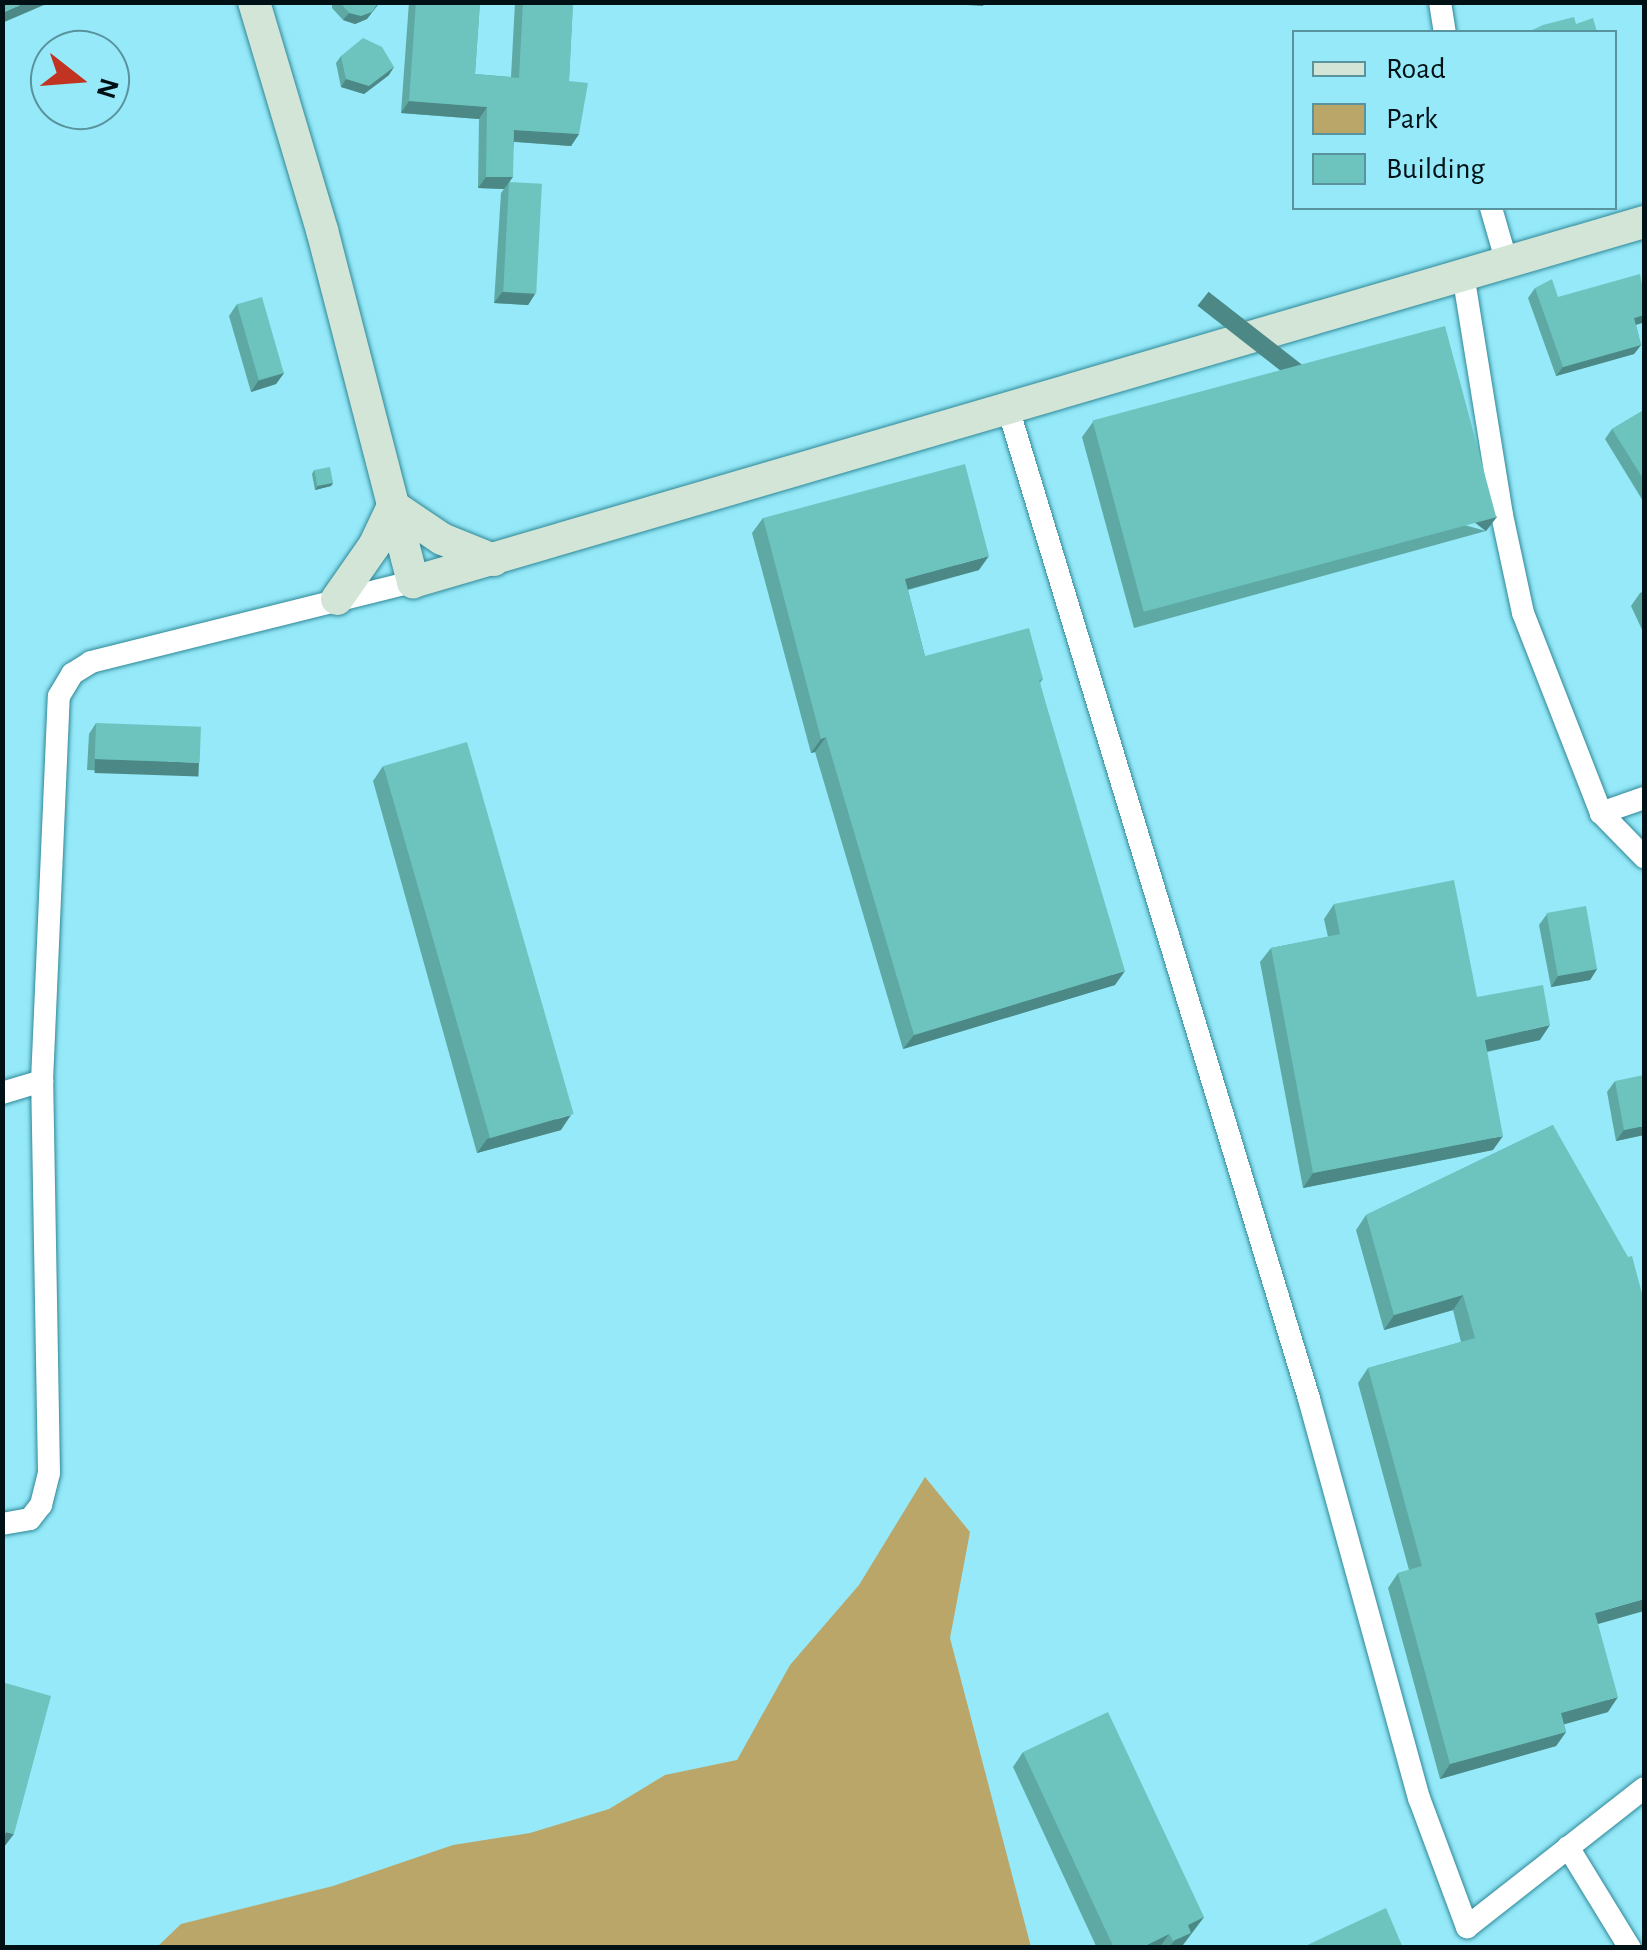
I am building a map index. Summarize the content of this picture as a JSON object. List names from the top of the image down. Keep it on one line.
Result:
{"legend":["Road","Park","Building"],"north":"right"}
